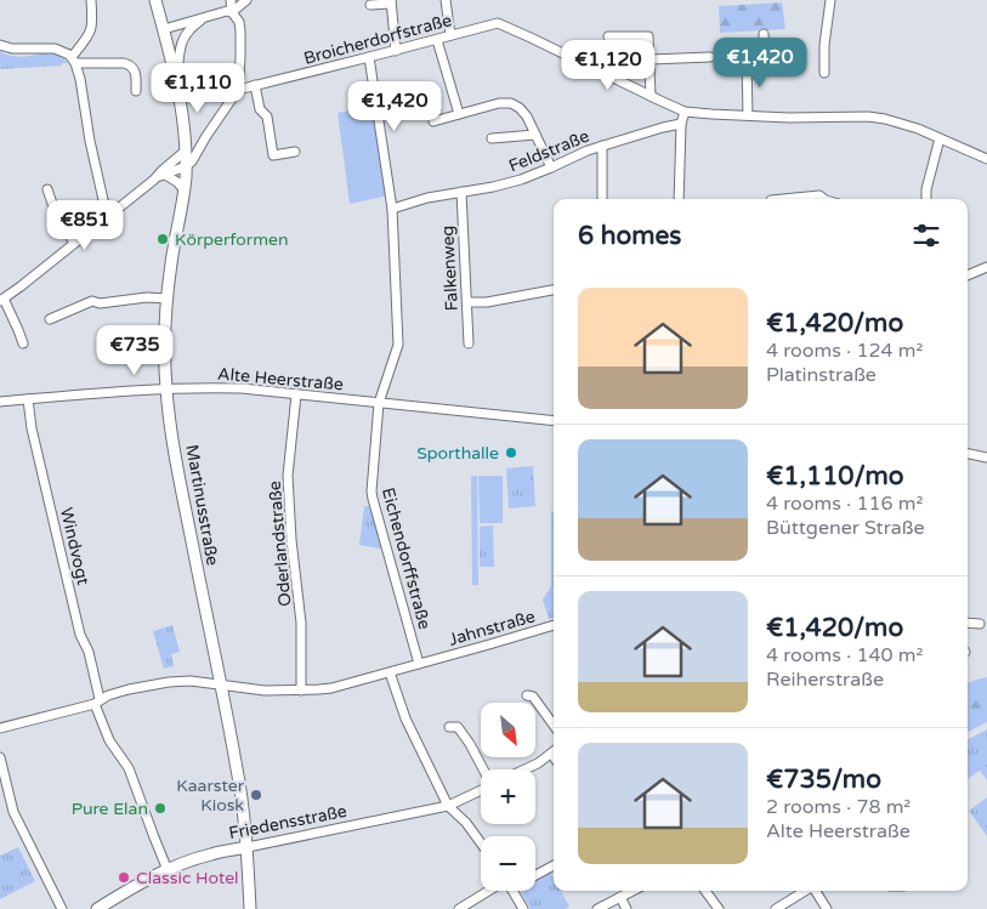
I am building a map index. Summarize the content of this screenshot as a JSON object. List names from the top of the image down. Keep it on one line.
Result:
{"streets":{"main road":["Martinusstraße","Friedensstraße"],"street":["Broicherdorfstraße","Feldstraße","Falkenweg","Alte Heerstraße","Oderlandstraße","Windvogt","Eichendorffstraße","Jahnstraße"]},"crossings":[["Broicherdorfstraße","Eichendorffstraße"],["Feldstraße","Falkenweg"],["Feldstraße","Eichendorffstraße"],["Alte Heerstraße","Martinusstraße"],["Alte Heerstraße","Oderlandstraße"],["Alte Heerstraße","Windvogt"],["Alte Heerstraße","Eichendorffstraße"],["Martinusstraße","Jahnstraße"],["Martinusstraße","Friedensstraße"],["Oderlandstraße","Jahnstraße"],["Windvogt","Jahnstraße"],["Windvogt","Friedensstraße"],["Eichendorffstraße","Jahnstraße"]],"places":["Körperformen","Sporthalle","Kaarster Kiosk","Pure Elan","Classic Hotel"],"north":"bottom right","page":{"price":["€1,420","€1,120","€1,110","€1,420","€851","€735"],"heading":"6 homes","list":[{"name":"€1,420/mo","note":"4 rooms · 124 m² · Platinstraße"},{"name":"€1,110/mo","note":"4 rooms · 116 m² · Büttgener Straße"},{"name":"€1,420/mo","note":"4 rooms · 140 m² · Reiherstraße"},{"name":"€735/mo","note":"2 rooms · 78 m² · Alte Heerstraße"}],"map_buttons":["+","−"]}}
